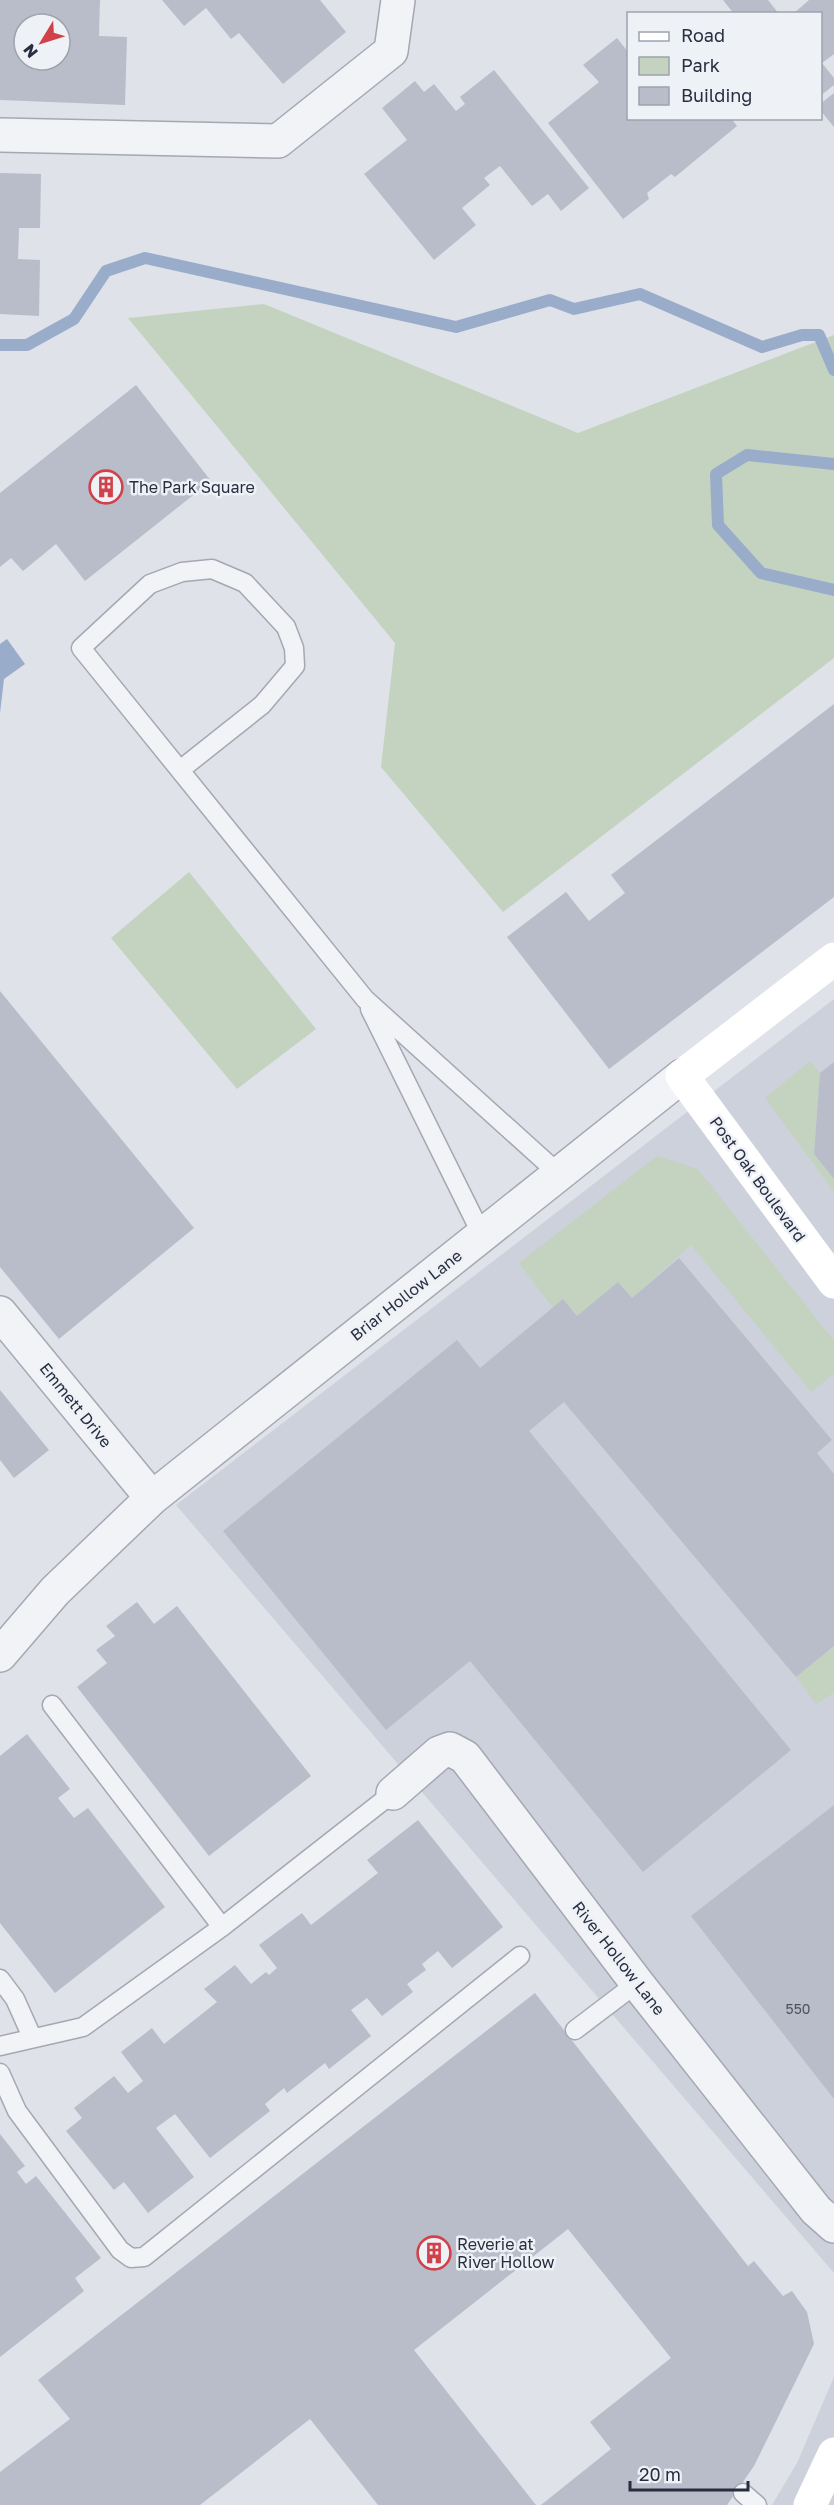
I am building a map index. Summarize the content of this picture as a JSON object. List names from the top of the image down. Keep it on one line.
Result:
{"streets":{"street":["Post Oak Boulevard","Briar Hollow Lane","Emmett Drive","River Hollow Lane"]},"crossings":[["Post Oak Boulevard","Briar Hollow Lane"],["Briar Hollow Lane","Emmett Drive"]],"places":{"building":["The Park Square","Reverie at River Hollow"]},"house_numbers":["550"],"legend":["Road","Park","Building"],"scale_bar":"20 m","north":"bottom left"}
